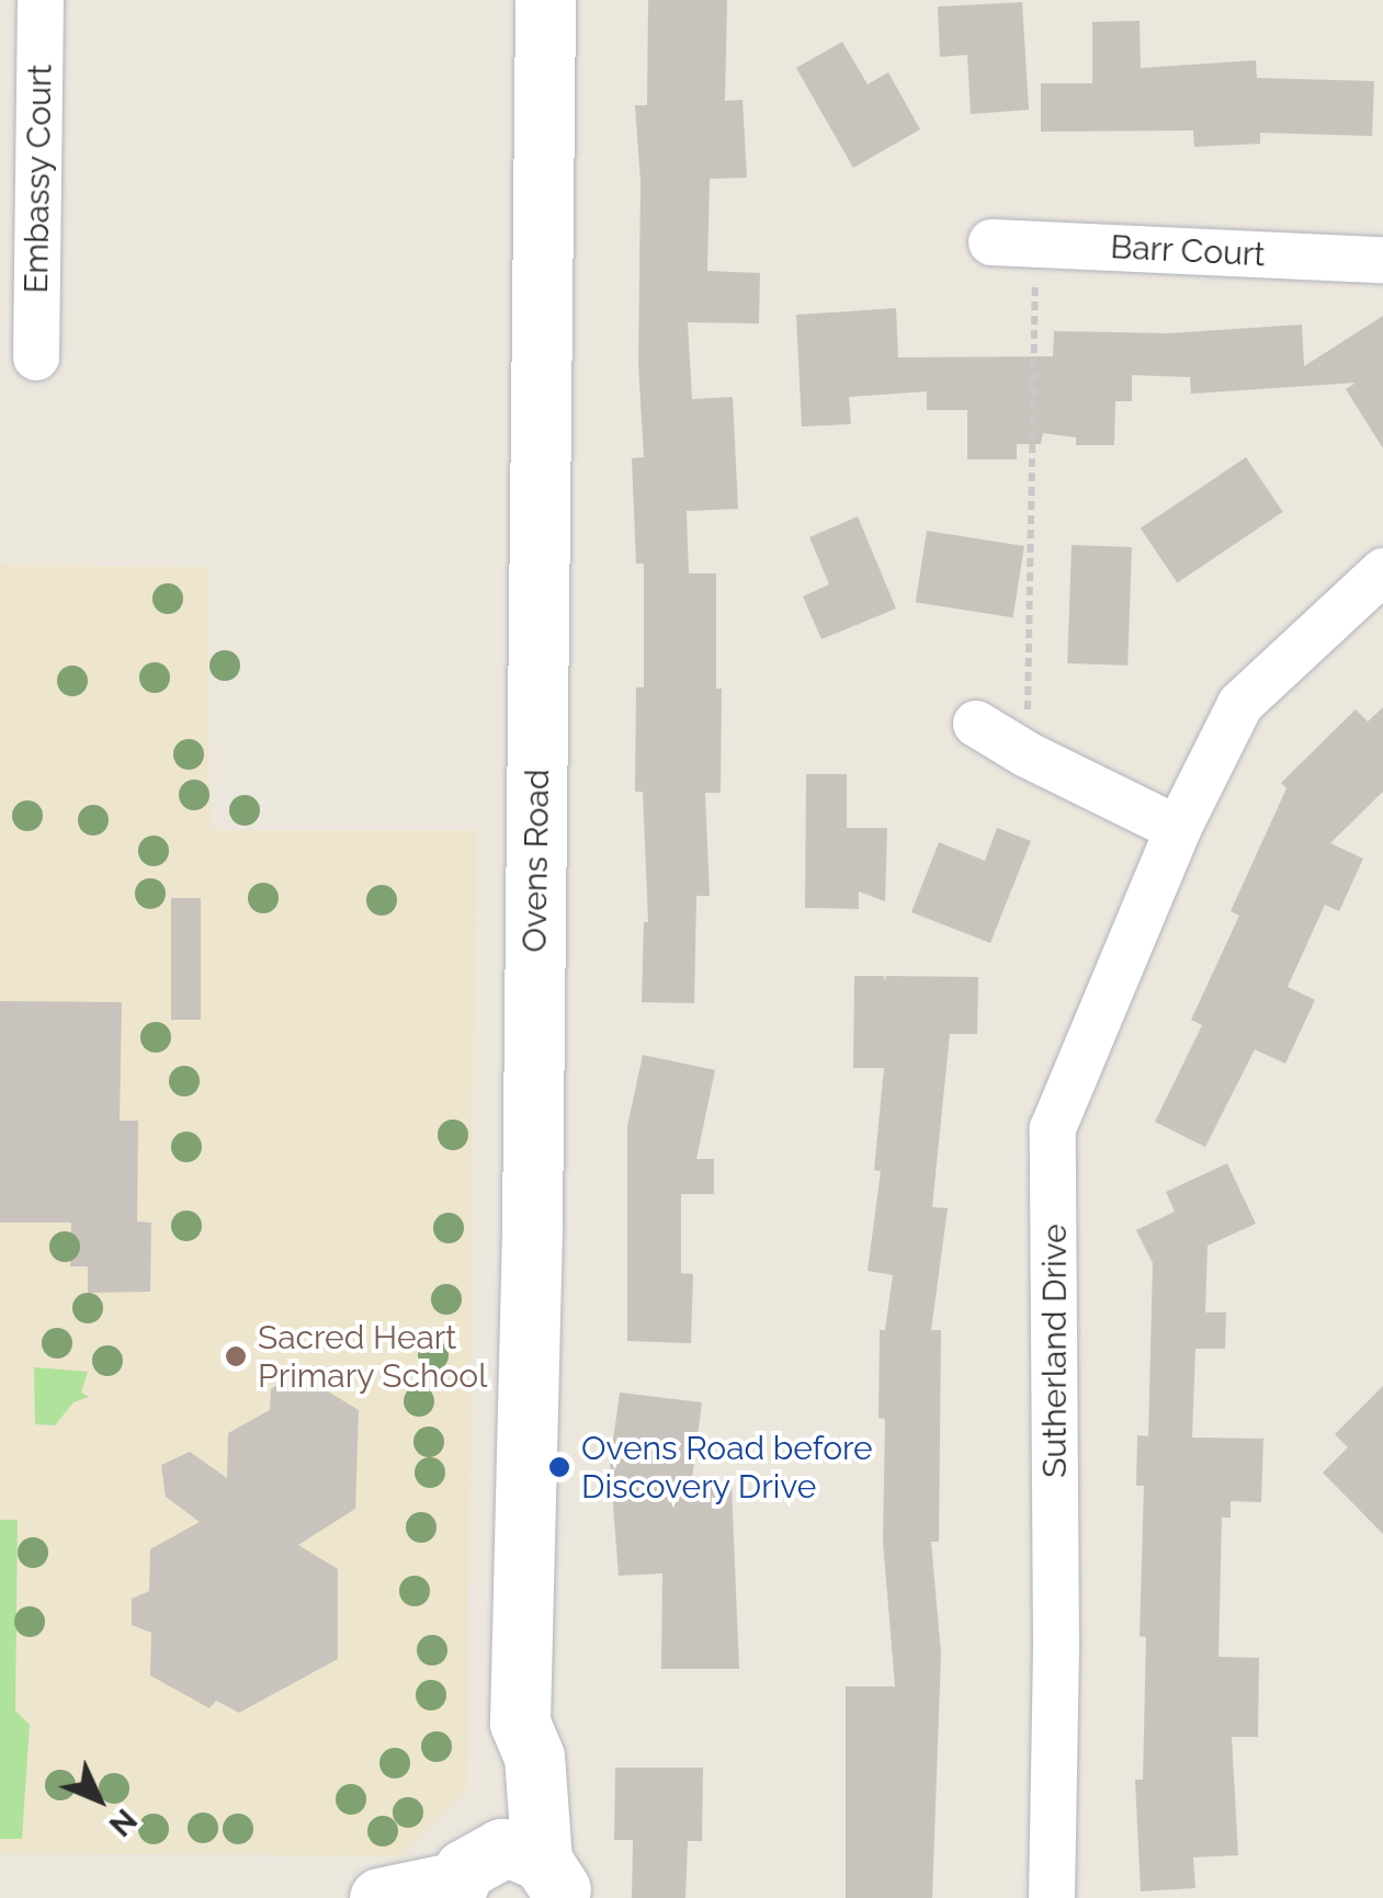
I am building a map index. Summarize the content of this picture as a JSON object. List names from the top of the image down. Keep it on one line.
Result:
{"streets":{"street":["Embassy Court","Barr Court","Ovens Road","Sutherland Drive"]},"places":["Sacred Heart Primary School","Ovens Road before Discovery Drive"],"north":"bottom right"}
